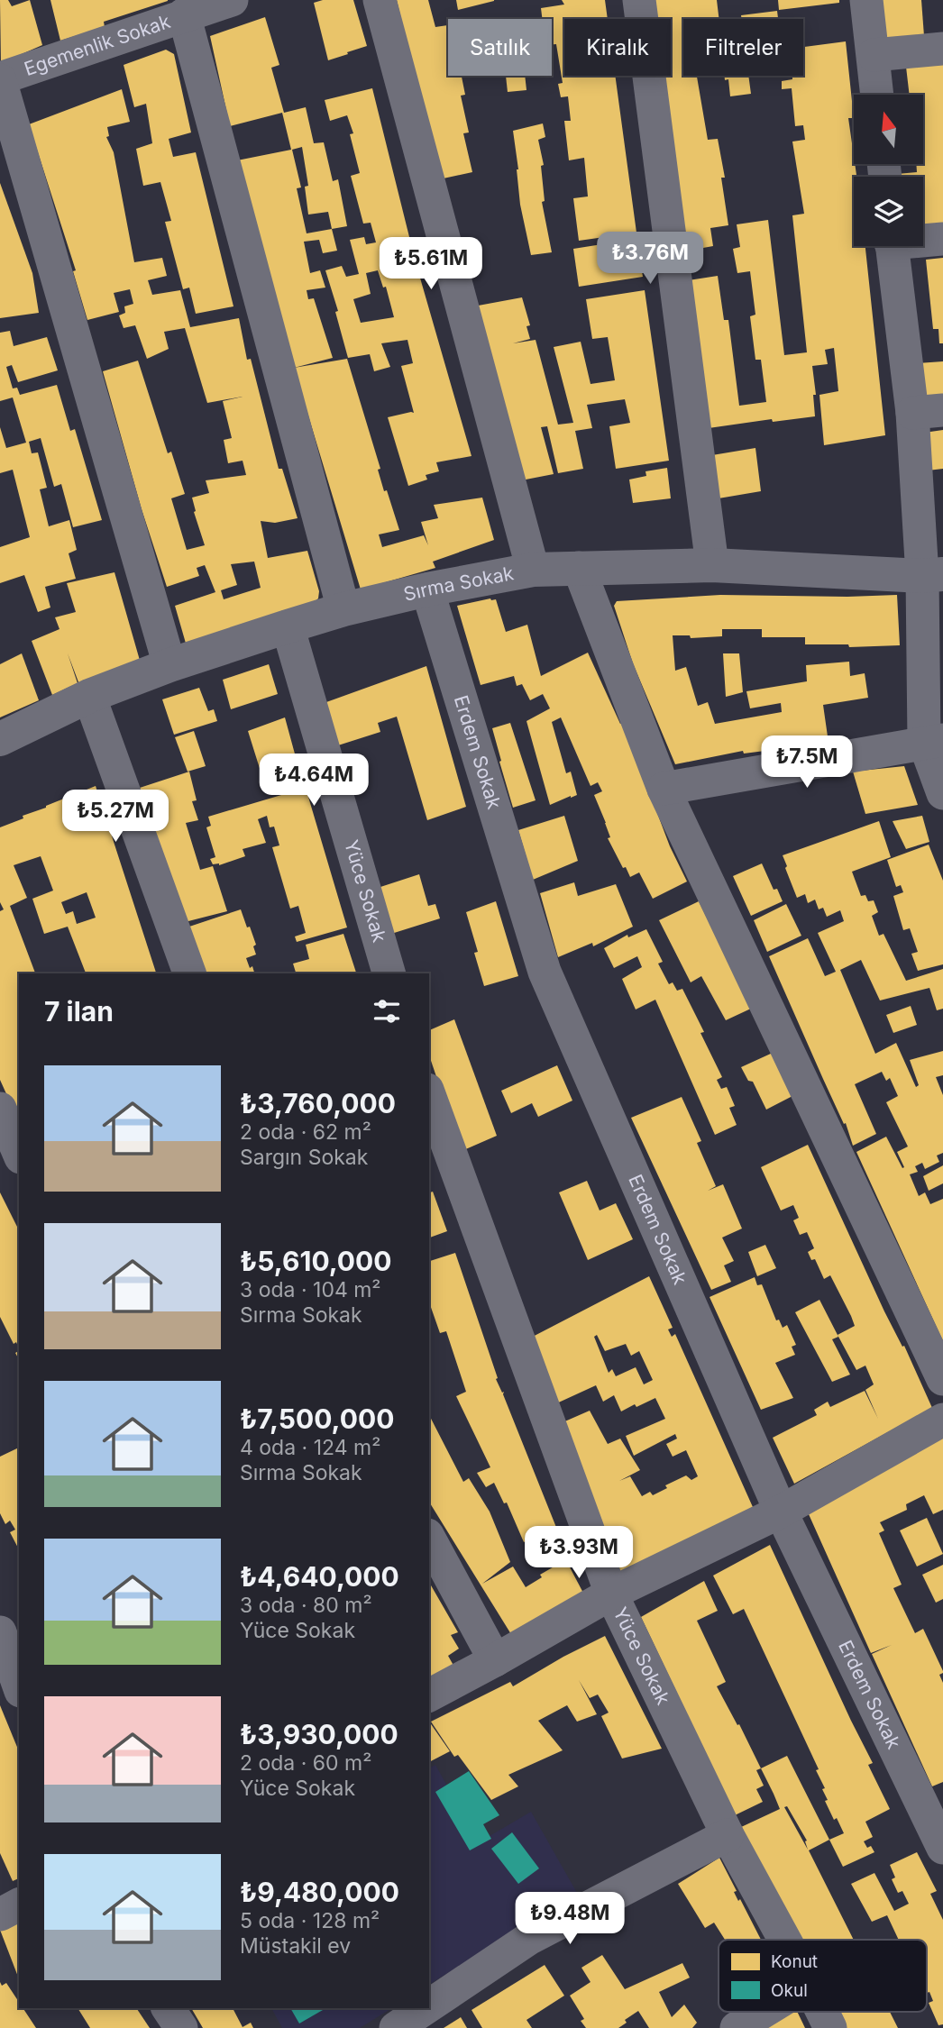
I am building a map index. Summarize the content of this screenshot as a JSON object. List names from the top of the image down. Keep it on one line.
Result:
{"streets":{"street":["Egemenlik Sokak","Sırma Sokak","Erdem Sokak","Yüce Sokak"]},"crossings":[["Sırma Sokak","Erdem Sokak"],["Sırma Sokak","Yüce Sokak"]],"legend":["Konut","Okul"],"north":"top","page":{"chip":["Satılık","Kiralık","Filtreler"],"price":["₺3.76M","₺5.61M","₺7.5M","₺4.64M","₺5.27M","₺3.93M","₺9.48M"],"heading":"7 ilan","list":[{"name":"₺3,760,000","note":"2 oda · 62 m² · Sargın Sokak"},{"name":"₺5,610,000","note":"3 oda · 104 m² · Sırma Sokak"},{"name":"₺7,500,000","note":"4 oda · 124 m² · Sırma Sokak"},{"name":"₺4,640,000","note":"3 oda · 80 m² · Yüce Sokak"},{"name":"₺3,930,000","note":"2 oda · 60 m² · Yüce Sokak"},{"name":"₺9,480,000","note":"5 oda · 128 m² · Müstakil ev"}]}}
